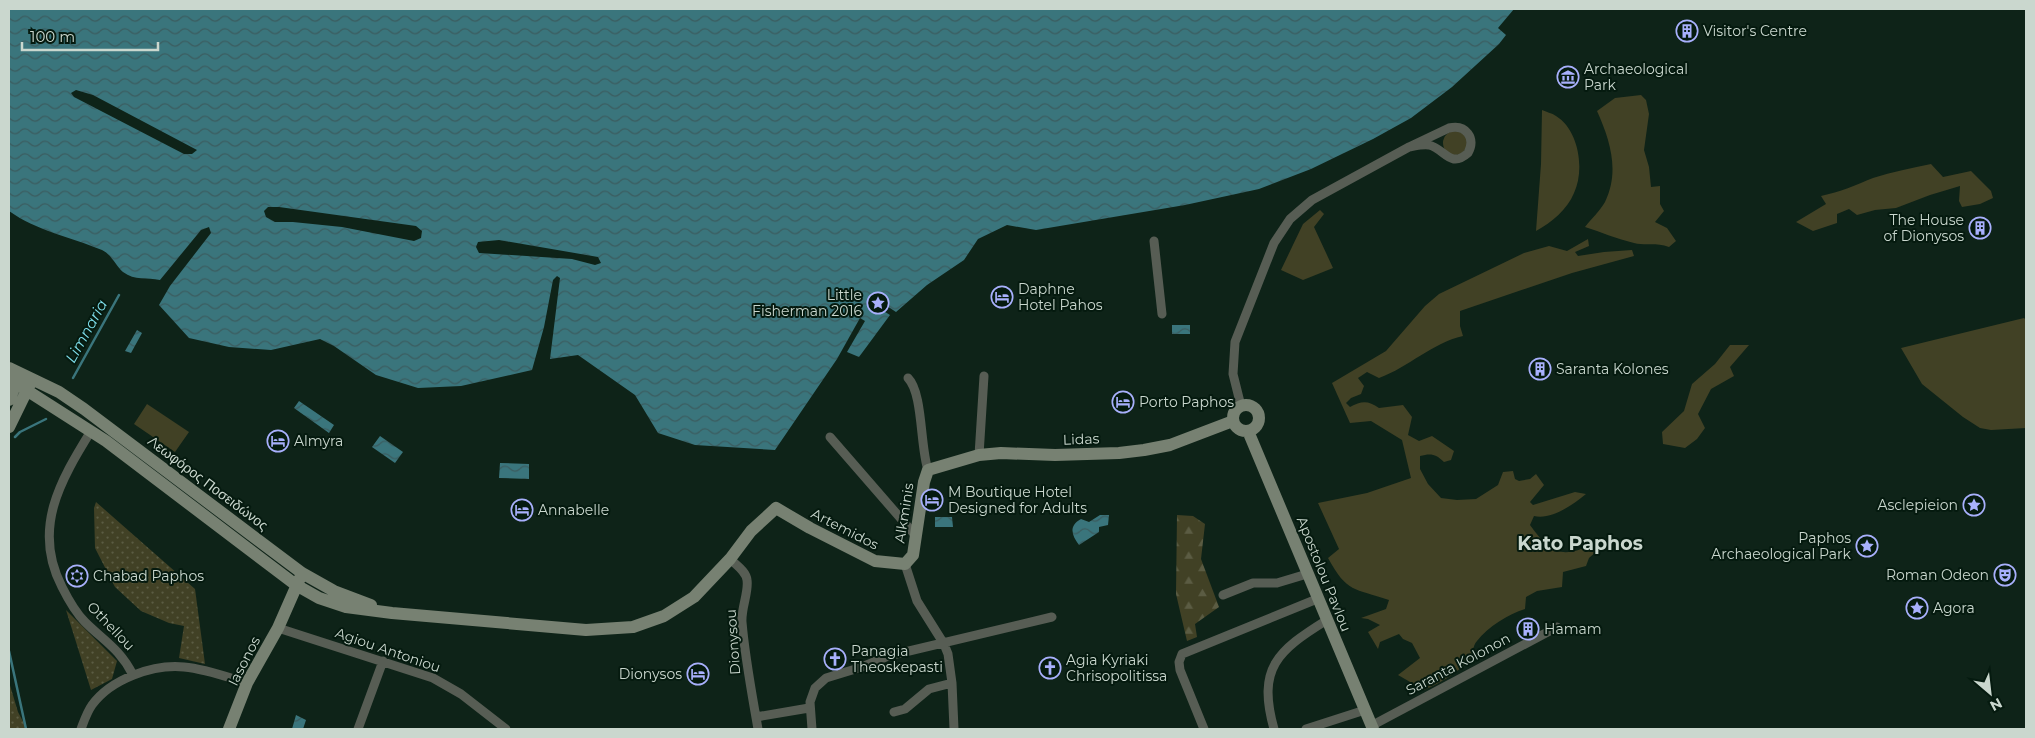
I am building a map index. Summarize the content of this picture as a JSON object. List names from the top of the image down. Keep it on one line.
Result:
{"streets":{"main road":["Lidas","Λεωφόρος Ποσειδώνος","Alkminis","Artemidos","Apostolou Pavlou","Iasonos"],"street":["Othellou","Dionysou","Agiou Antoniou","Saranta Kolonon"]},"crossings":[["Lidas","Alkminis"],["Lidas","Apostolou Pavlou"],["Λεωφόρος Ποσειδώνος","Artemidos"],["Λεωφόρος Ποσειδώνος","Othellou"],["Λεωφόρος Ποσειδώνος","Dionysou"],["Λεωφόρος Ποσειδώνος","Iasonos"],["Alkminis","Artemidos"],["Apostolou Pavlou","Saranta Kolonon"],["Agiou Antoniou","Iasonos"]],"districts":["Kato Paphos"],"water":["Limnaria"],"places":{"building":["Visitor's Centre","The House of Dionysos","Saranta Kolones","Hamam"],"museum":["Archaeological Park"],"hotel":["Daphne Hotel Pahos","Porto Paphos","Almyra","M Boutique Hotel Designed for Adults","Annabelle","Dionysos"],"place":["Little Fisherman 2016","Asclepieion","Paphos Archaeological Park","Agora"],"theatre":["Roman Odeon"],"synagogue":["Chabad Paphos"],"church":["Panagia Theoskepasti","Agia Kyriaki Chrisopolitissa"]},"scale_bar":"100 m","north":"bottom right"}
